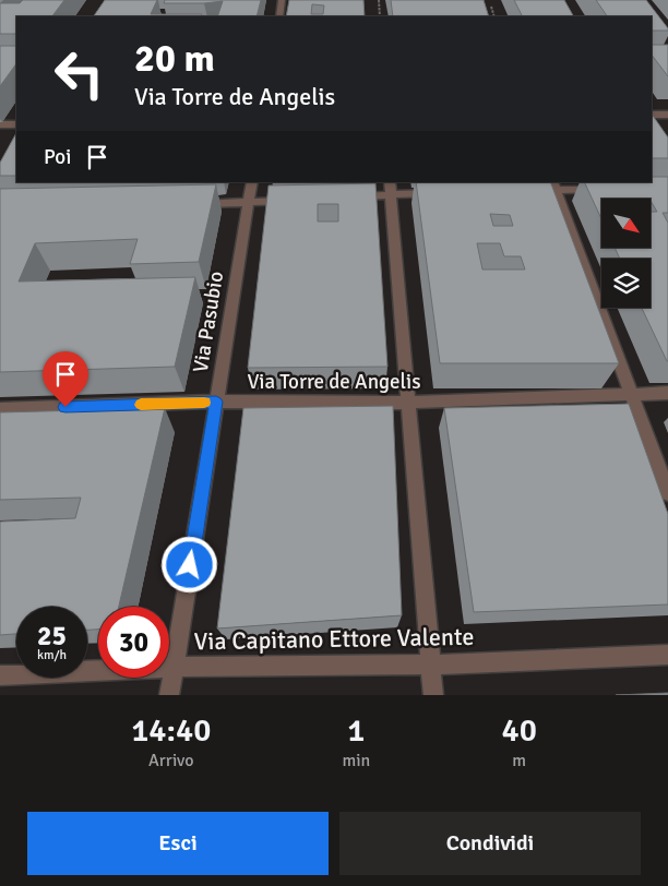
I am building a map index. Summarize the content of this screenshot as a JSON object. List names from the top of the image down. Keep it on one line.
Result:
{"streets":{"street":["Via Pasubio","Via Torre de Angelis","Via Capitano Ettore Valente"]},"crossings":[["Via Pasubio","Via Torre de Angelis"],["Via Pasubio","Via Capitano Ettore Valente"]],"north":"bottom right","page":{"turn":["20 m","Via Torre de Angelis"],"then":"Poi","speed":"25 km/h","limit":"30","eta":["14:40","Arrivo","1","min","40","m"],"buttons":["Esci","Condividi"]}}
